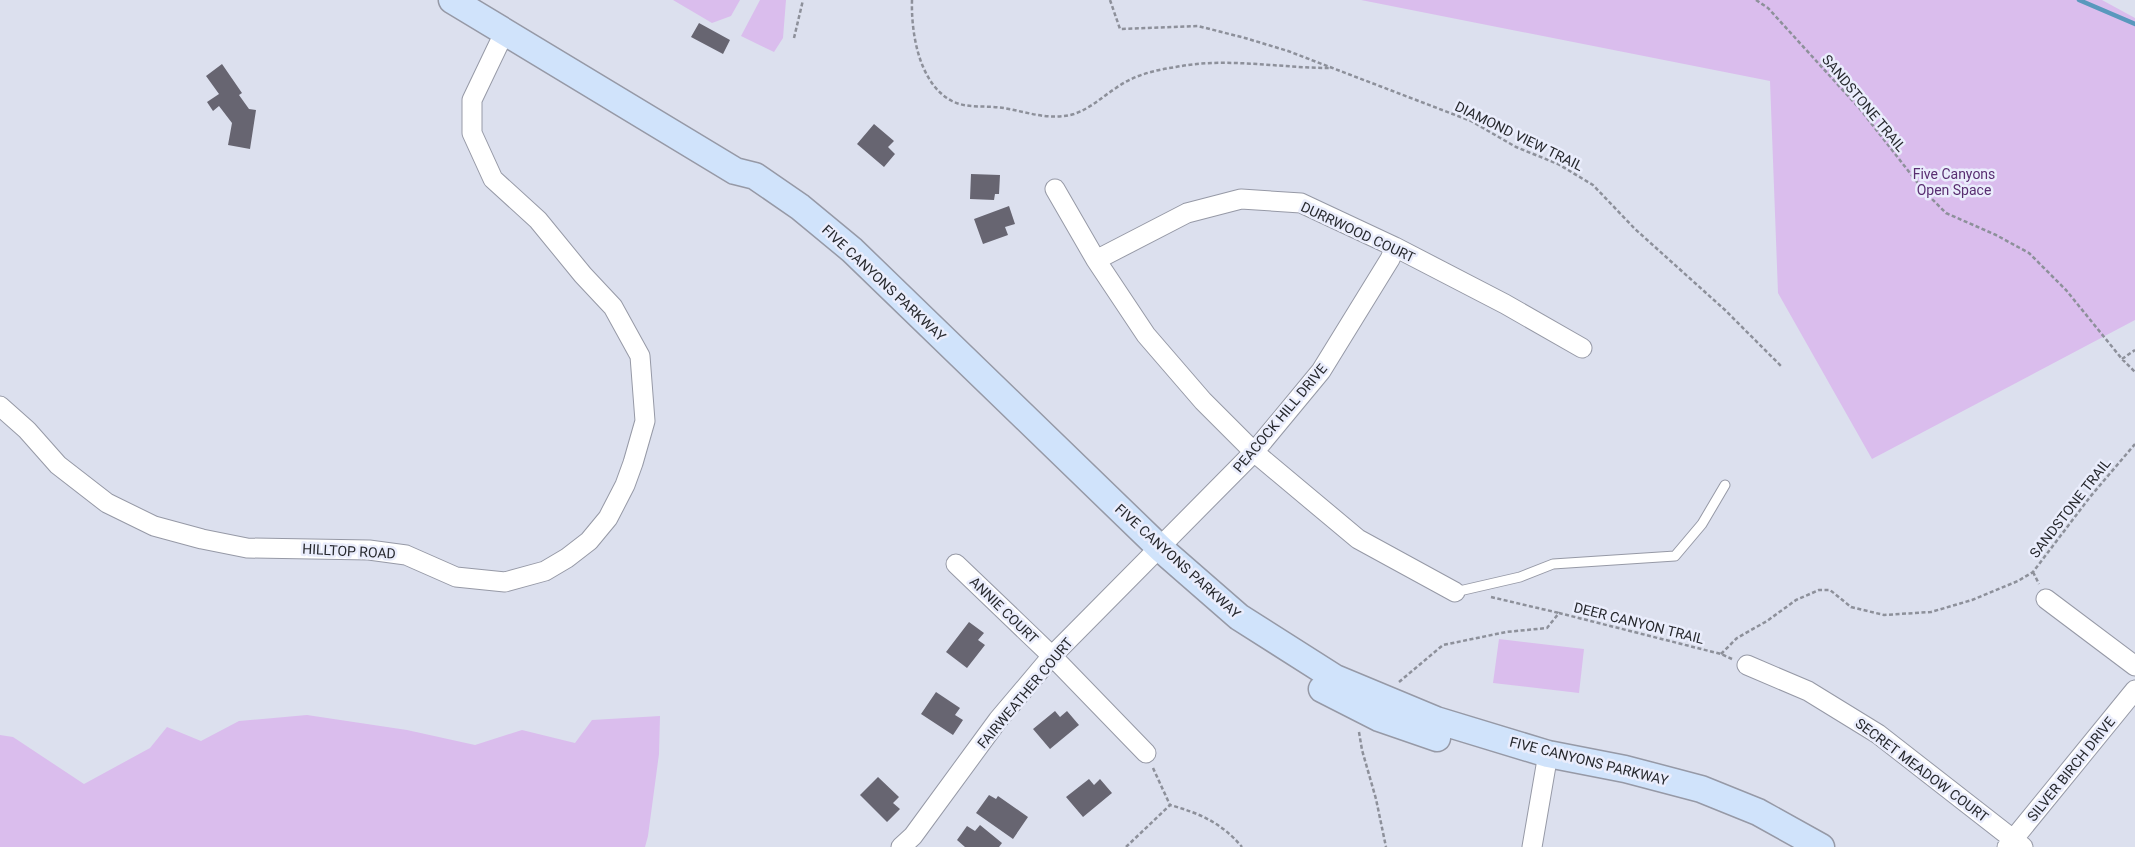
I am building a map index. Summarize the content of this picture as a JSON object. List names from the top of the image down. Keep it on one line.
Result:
{"streets":{"main road":["FIVE CANYONS PARKWAY"],"street":["DURRWOOD COURT","PEACOCK HILL DRIVE","HILLTOP ROAD","ANNIE COURT","FAIRWEATHER COURT","SILVER BIRCH DRIVE","SECRET MEADOW COURT"],"path":["SANDSTONE TRAIL","DIAMOND VIEW TRAIL","DEER CANYON TRAIL"]},"crossings":[["SANDSTONE TRAIL","DEER CANYON TRAIL"],["DURRWOOD COURT","PEACOCK HILL DRIVE"],["FIVE CANYONS PARKWAY","PEACOCK HILL DRIVE"],["FIVE CANYONS PARKWAY","HILLTOP ROAD"],["FIVE CANYONS PARKWAY","DEER CANYON TRAIL"],["FIVE CANYONS PARKWAY","FAIRWEATHER COURT"],["PEACOCK HILL DRIVE","FAIRWEATHER COURT"],["ANNIE COURT","FAIRWEATHER COURT"],["DEER CANYON TRAIL","SECRET MEADOW COURT"],["SILVER BIRCH DRIVE","SECRET MEADOW COURT"]],"parks":["Five Canyons Open Space"]}
